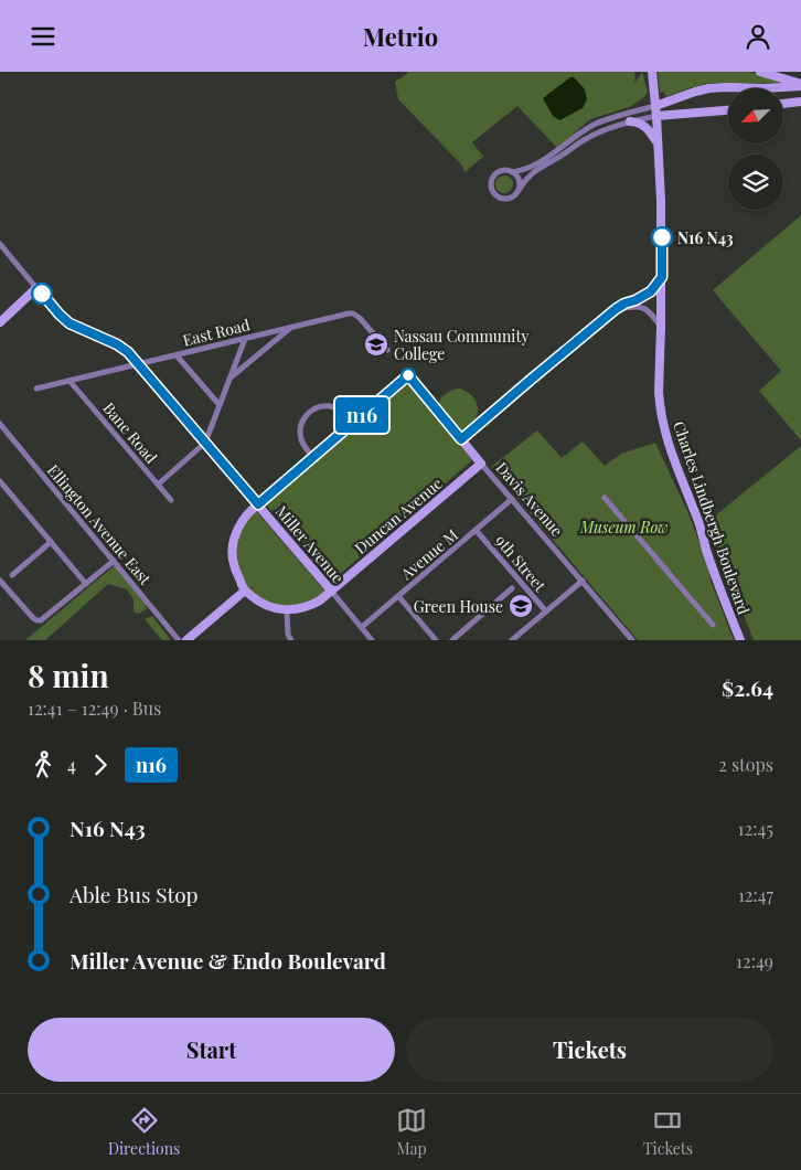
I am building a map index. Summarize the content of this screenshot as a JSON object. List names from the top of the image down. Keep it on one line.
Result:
{"streets":{"street":["East Road","Bane Road","Davis Avenue","Duncan Avenue","Charles Lindbergh Boulevard","Ellington Avenue East","Miller Avenue","Avenue M","9th Street"]},"crossings":[["East Road","Bane Road"],["East Road","Miller Avenue"],["Davis Avenue","Duncan Avenue"],["Davis Avenue","Avenue M"],["Duncan Avenue","Miller Avenue"],["Miller Avenue","Avenue M"],["Avenue M","9th Street"]],"parks":["Museum Row"],"places":{"other":["N16 N43"],"school or university":["Nassau Community College","Green House"]},"lines":["bus line n16"],"north":"bottom left","page":{"header":"Metrio","on_map":"n16","heading":["8 min","12:41 – 12:49 · Bus","$2.64"],"legs":["4","n16","2 stops"],"list":[{"name":"N16 N43","value":"12:45"},{"name":"Able Bus Stop","value":"12:47"},{"name":"Miller Avenue & Endo Boulevard","value":"12:49"}],"buttons":["Start","Tickets"],"tabs":["Directions","Map","Tickets"]}}
